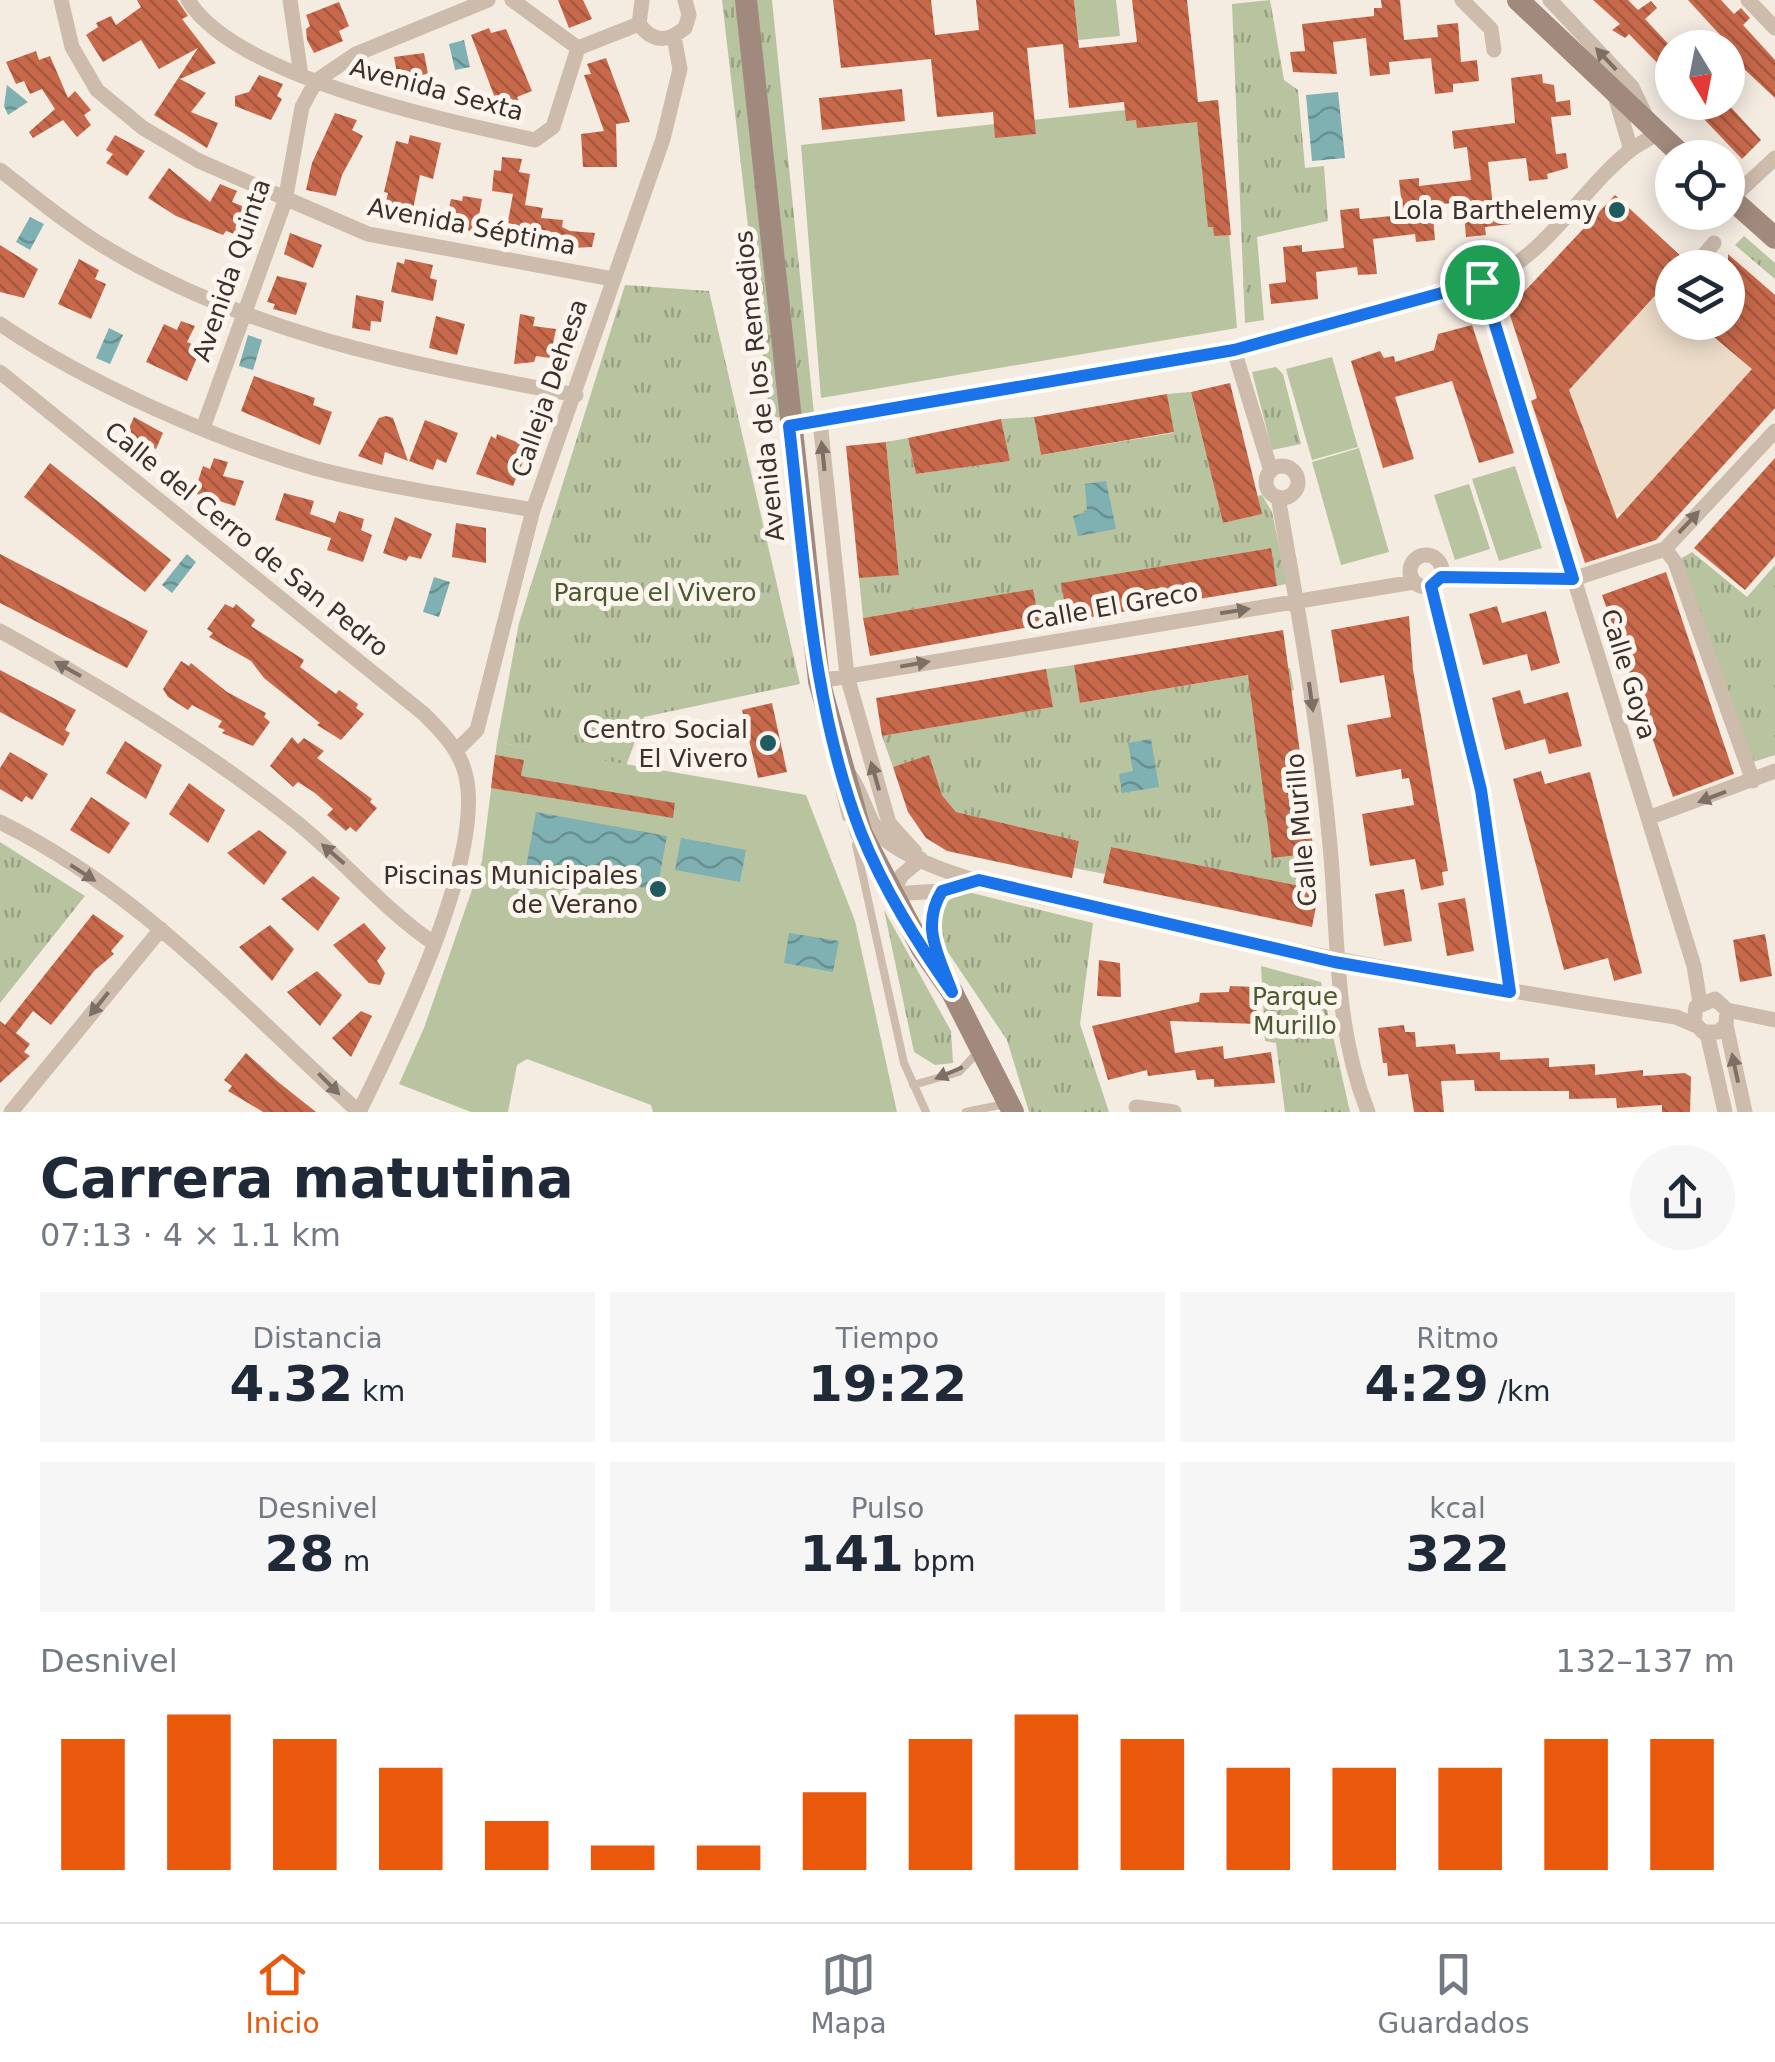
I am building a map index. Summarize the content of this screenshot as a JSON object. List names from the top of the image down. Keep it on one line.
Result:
{"streets":{"main road":["Avenida de los Remedios"],"street":["Avenida Sexta","Avenida Séptima","Avenida Quinta","Calleja Dehesa","Calle del Cerro de San Pedro","Calle El Greco","Calle Goya","Calle Murillo"]},"crossings":[["Avenida Sexta","Avenida Quinta"],["Avenida Séptima","Avenida Quinta"],["Avenida Séptima","Calleja Dehesa"],["Avenida de los Remedios","Calle El Greco"],["Avenida de los Remedios","Calle Goya"],["Avenida de los Remedios","Calle Murillo"],["Calleja Dehesa","Calle del Cerro de San Pedro"],["Calle El Greco","Calle Murillo"]],"one_way":["Calle El Greco","Calle Murillo"],"parks":["Parque el Vivero","Parque Murillo"],"places":["Lola Barthelemy","Centro Social El Vivero","Piscinas Municipales de Verano"],"north":"bottom","page":{"heading":["Carrera matutina","07:13 · 4 × 1.1 km"],"stats":[["Distancia","4.32 km"],["Tiempo","19:22"],["Ritmo","4:29 /km"],["Desnivel","28 m"],["Pulso","141 bpm"],["kcal","322"]],"chart":["Desnivel","132–137 m"],"tabs":["Inicio","Mapa","Guardados"]}}
